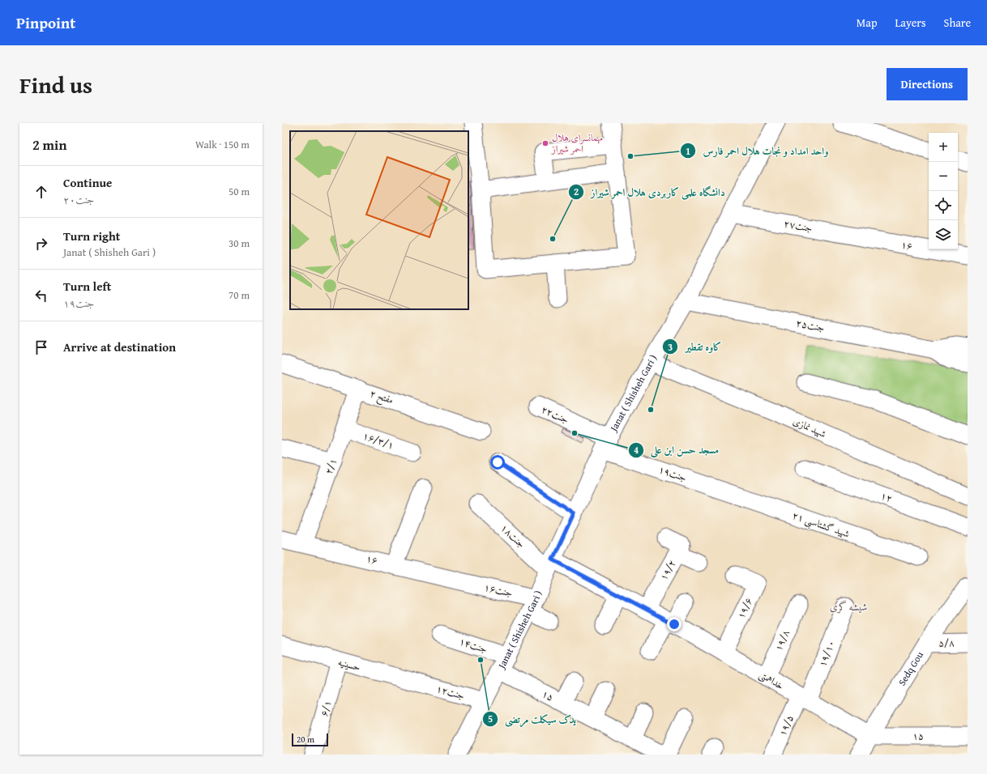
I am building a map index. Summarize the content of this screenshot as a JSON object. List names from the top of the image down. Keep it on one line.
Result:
{"streets":{"street":["جنت۲۷","۱۶","جنت۲۵","Janat ( Shisheh Gari )","مفتح ۲","جنت۲۲","شهید نمازی","۱۶/۳/۱","۲/۱","جنت۱۹","۱۲","شهید گشتاسبی ۲۱","جنت۱۸","۱۹/۲","جنت۱۶","۱۹/۶","۱۹/۸","۵/۸","جنت۱۴","۱۹/۱۰","حسینیه","Sedq Gou","خداهمتی","جنت۱۲","۱۵","۶/۱","۱۹/۵"]},"crossings":[["جنت۲۷","۱۶"],["جنت۲۷","Janat ( Shisheh Gari )"],["۱۶","۲/۱"],["۱۶","جنت۱۶"],["جنت۲۵","Janat ( Shisheh Gari )"],["Janat ( Shisheh Gari )","جنت۲۲"],["Janat ( Shisheh Gari )","شهید نمازی"],["Janat ( Shisheh Gari )","جنت۱۹"],["Janat ( Shisheh Gari )","جنت۱۸"],["Janat ( Shisheh Gari )","جنت۱۶"],["Janat ( Shisheh Gari )","جنت۱۴"],["Janat ( Shisheh Gari )","جنت۱۲"],["Janat ( Shisheh Gari )","۱۵"],["مفتح ۲","۲/۱"],["جنت۲۲","جنت۱۹"],["۱۶/۳/۱","۲/۱"],["جنت۱۹","شهید گشتاسبی ۲۱"],["۱۹/۶","خداهمتی"],["۱۹/۸","خداهمتی"],["۵/۸","Sedq Gou"],["جنت۱۴","۱۵"],["۱۹/۱۰","خداهمتی"],["۱۹/۱۰","۱۹/۵"],["حسینیه","جنت۱۲"],["حسینیه","۶/۱"],["Sedq Gou","خداهمتی"],["Sedq Gou","۱۵"],["خداهمتی","۱۵"],["خداهمتی","۱۹/۵"]],"districts":["شیشه گری"],"places":["مهمانسرای هلال احمر شیراز","واحد امداد و نجات هلال احمر فارس","دانشگاه علمی کاربردی هلال احمر شیراز","کاوه تقطیر","مسجد حسن ابن علی","یدک سیکلت مرتضی"],"scale_bar":"20 m","page":{"header":"Pinpoint","nav":["Map","Layers","Share"],"title":"Find us","buttons":"Directions","heading":["2 min","Walk · 150 m"],"map_buttons":["+","−"],"list":[["Continue","جنت۲۰","50 m"],["Turn right","Janat ( Shisheh Gari )","30 m"],["Turn left","جنت۱۹","70 m"],"Arrive at destination"],"scale":"20 m"}}
